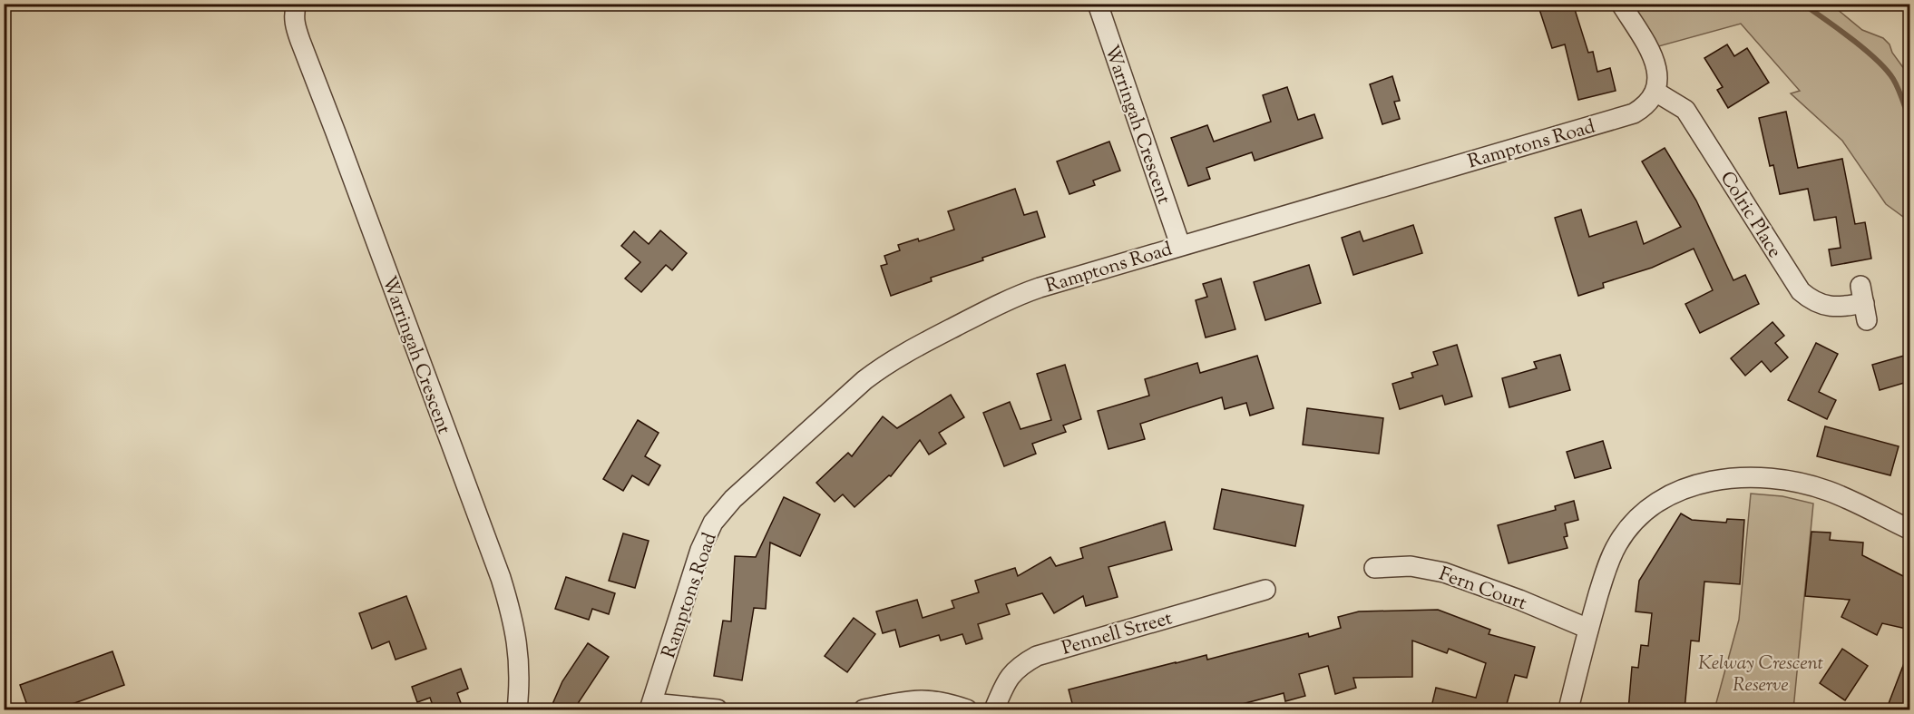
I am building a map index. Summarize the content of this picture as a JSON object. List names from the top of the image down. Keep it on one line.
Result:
{"streets":{"street":["Warringah Crescent","Ramptons Road","Colric Place","Fern Court","Pennell Street"]},"crossings":[["Warringah Crescent","Ramptons Road"],["Ramptons Road","Colric Place"]],"parks":["Kelway Crescent Reserve"]}
